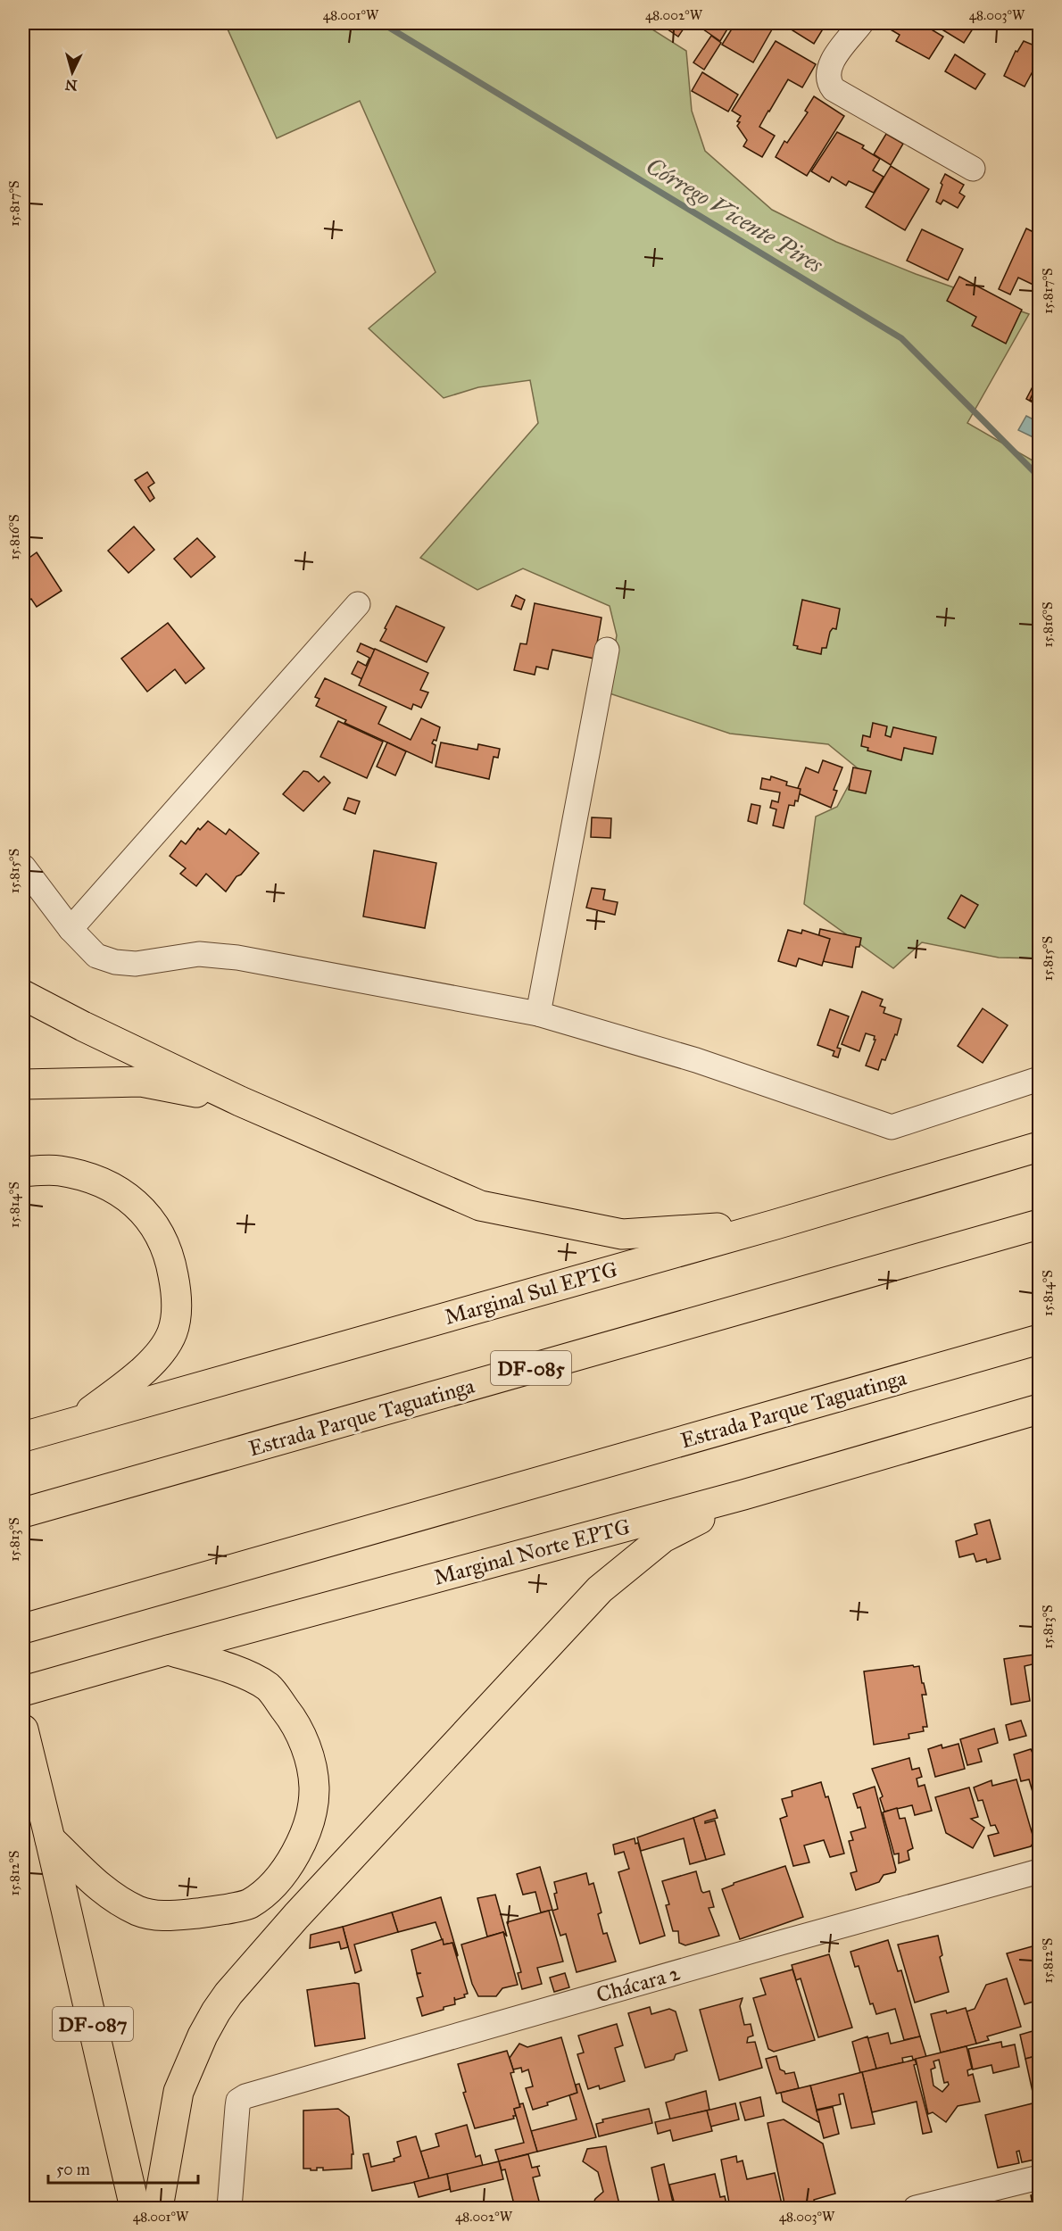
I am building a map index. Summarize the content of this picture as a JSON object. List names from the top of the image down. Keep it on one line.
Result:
{"streets":{"main road":["Marginal Sul EPTG","DF-085","Estrada Parque Taguatinga","Marginal Norte EPTG","DF-087"],"street":["Chácara 2"]},"water":["Córrego Vicente Pires"],"scale_bar":"50 m","north":"bottom","coordinates":["48.001°W","48.002°W","48.003°W","15.817°S","15.816°S","15.815°S","15.814°S","15.813°S","15.812°S"]}
